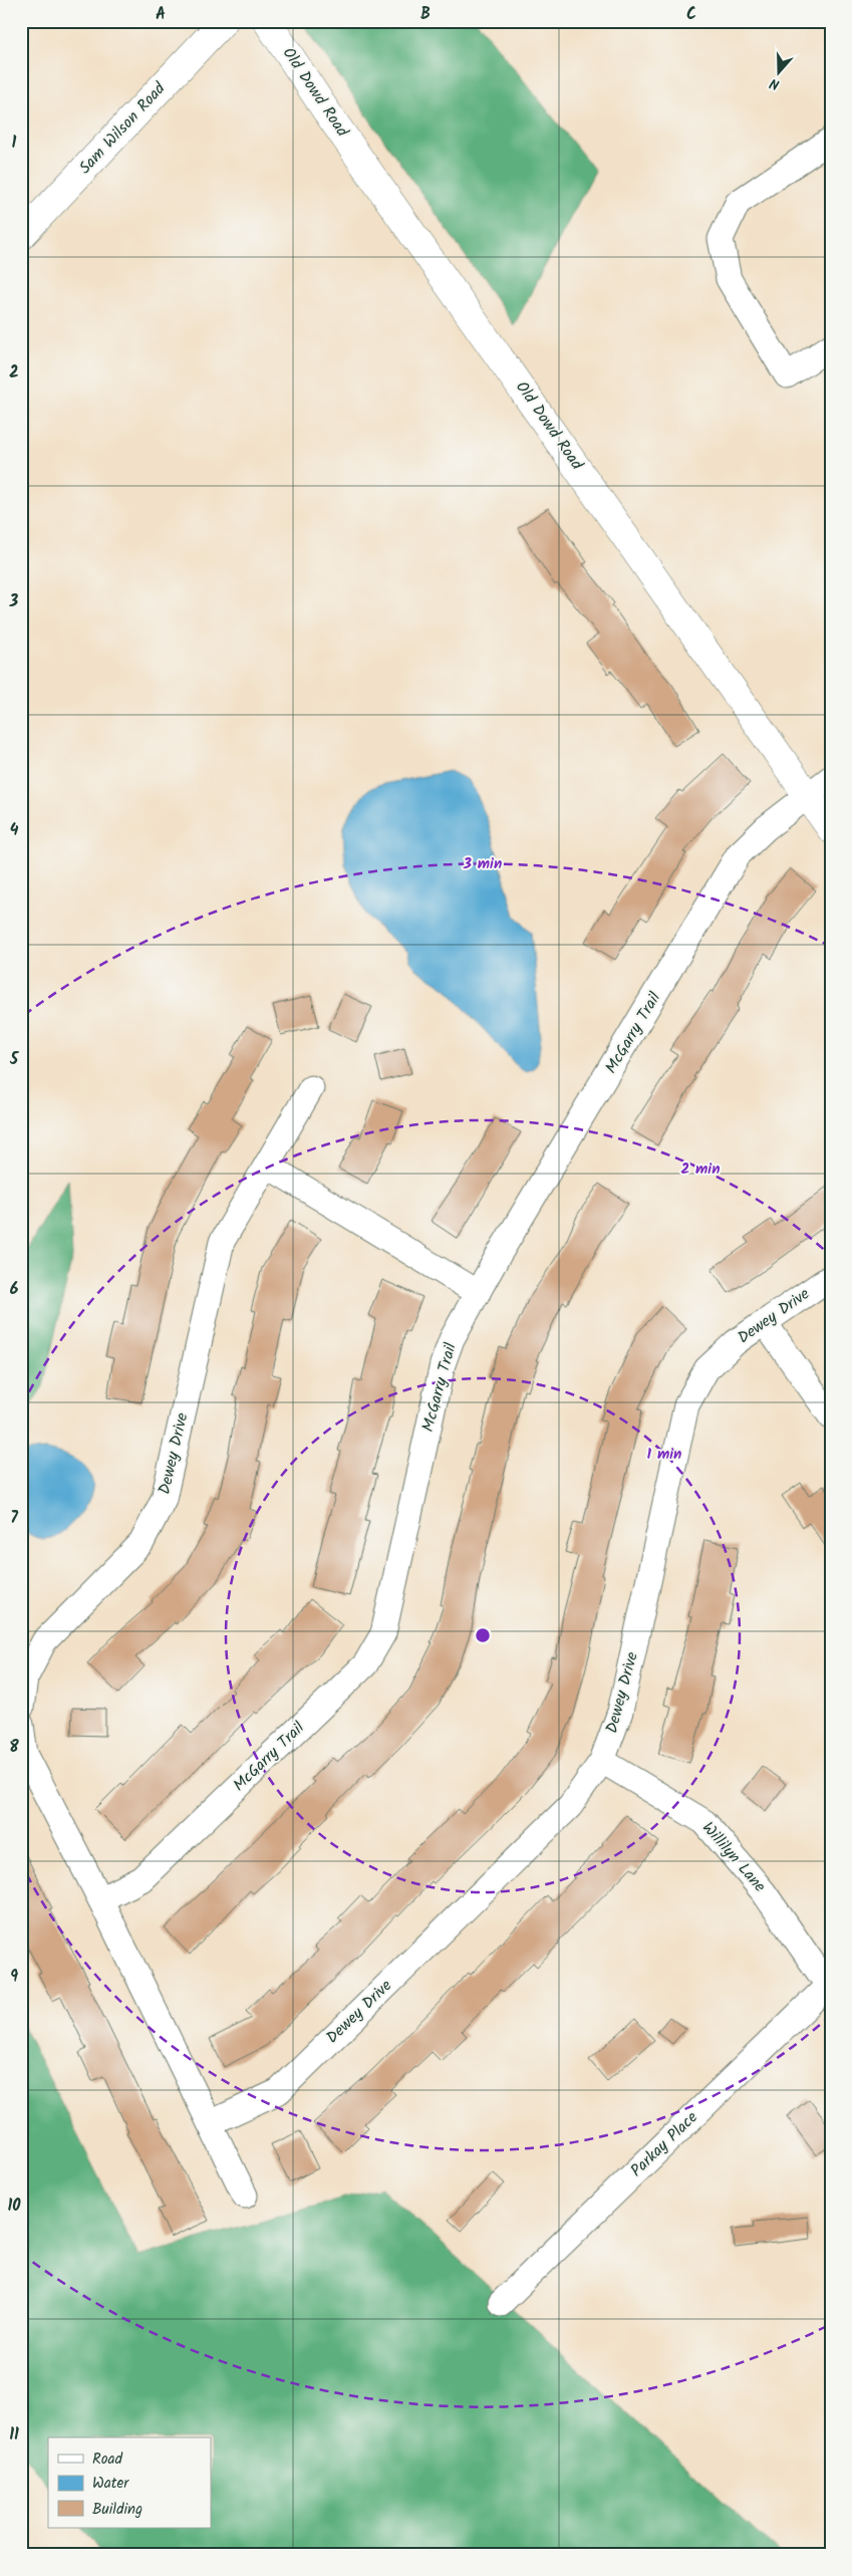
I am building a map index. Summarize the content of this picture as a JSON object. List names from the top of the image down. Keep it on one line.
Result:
{"streets":{"street":["Old Dowd Road","Sam Wilson Road","McGarry Trail","Dewey Drive","Willilyn Lane","Parkay Place"]},"crossings":[["Old Dowd Road","McGarry Trail"],["Dewey Drive","Willilyn Lane"],["Willilyn Lane","Parkay Place"]],"legend":["Road","Water","Building"],"north":"bottom","grid":{"columns":["A","B","C"],"rows":["1","2","3","4","5","6","7","8","9","10","11"]},"rings":["3 min","2 min","1 min"]}
